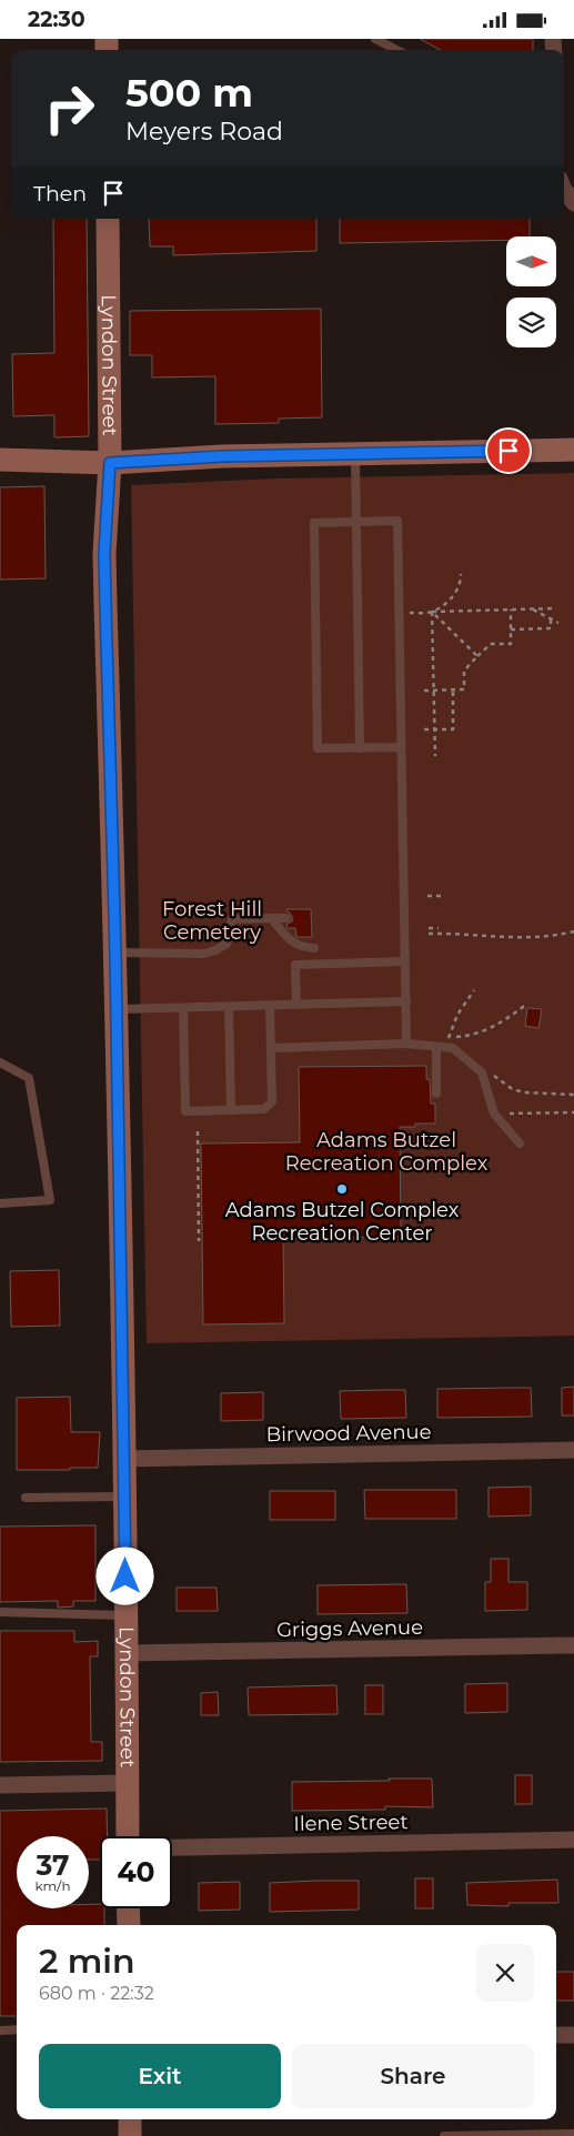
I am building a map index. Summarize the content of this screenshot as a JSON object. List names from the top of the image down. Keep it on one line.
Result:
{"streets":{"street":["Lyndon Street","Birwood Avenue","Griggs Avenue","Ilene Street"]},"crossings":[["Lyndon Street","Birwood Avenue"],["Lyndon Street","Griggs Avenue"]],"parks":["Forest Hill Cemetery","Adams Butzel Recreation Complex"],"places":["Adams Butzel Complex Recreation Center"],"north":"right","page":{"status":"22:30","turn":["500 m","Meyers Road"],"then":"Then","speed":"37 km/h","limit":"40","heading":["2 min","680 m · 22:32"],"buttons":["Exit","Share"]}}
